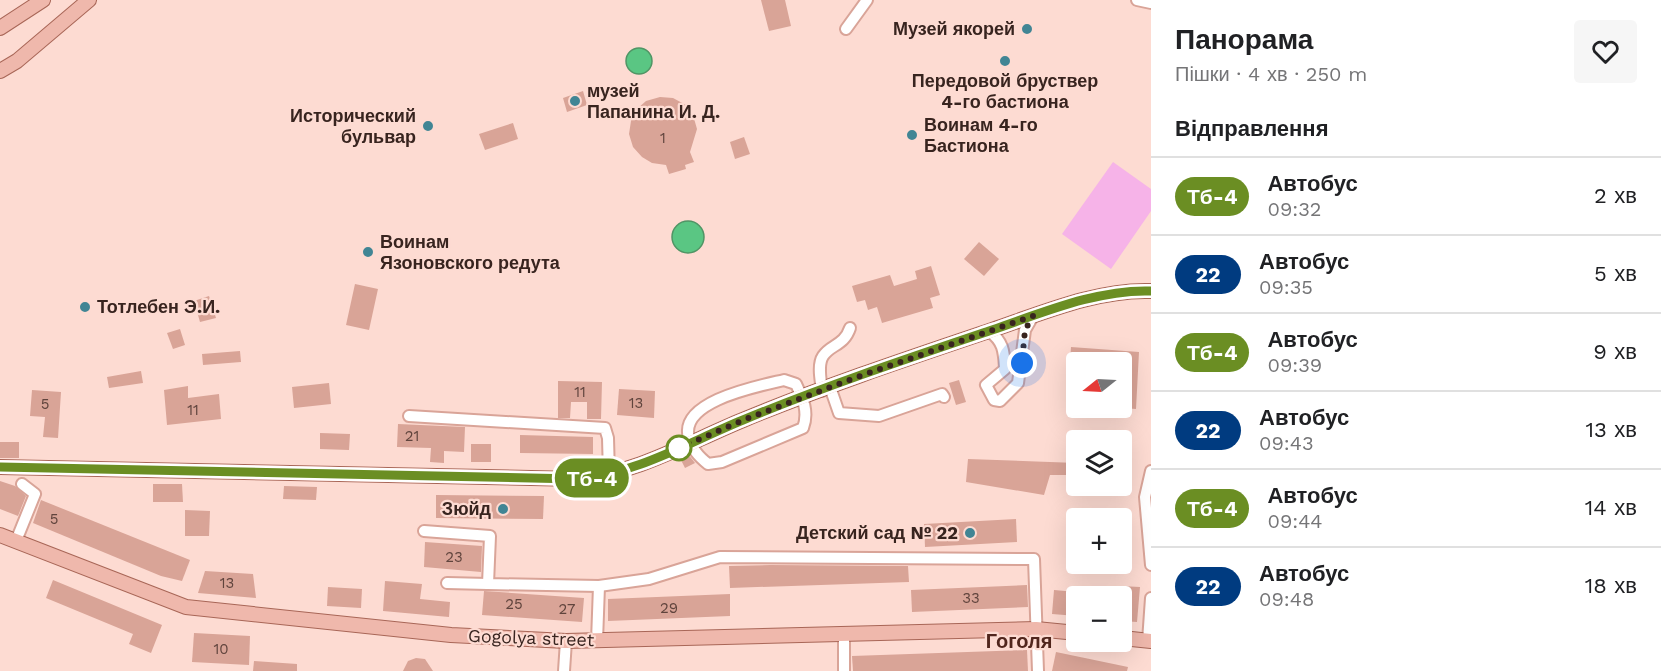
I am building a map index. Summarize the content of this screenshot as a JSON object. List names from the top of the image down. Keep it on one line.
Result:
{"streets":{"main road":["Gogolya street"]},"districts":["Гоголя"],"places":["Музей якорей","Передовой бруствер 4-го бастиона","музей Папанина И. Д.","Исторический бульвар","Воинам 4-го Бастиона","Воинам Язоновского редута","Тотлебен Э.И.","Зюйд","Детский сад № 22"],"lines":["bus line Тб-4"],"house_numbers":["1","11","13","5","11","21","5","23","13","33","25","29","27","10"],"north":"left","page":{"on_map":"Тб-4","heading":[["Панорама","Пішки · 4 хв · 250 m"],"Відправлення"],"list":[{"mark":"Тб-4","name":"Автобус","note":"09:32","value":"2 хв"},{"mark":"22","name":"Автобус","note":"09:35","value":"5 хв"},{"mark":"Тб-4","name":"Автобус","note":"09:39","value":"9 хв"},{"mark":"22","name":"Автобус","note":"09:43","value":"13 хв"},{"mark":"Тб-4","name":"Автобус","note":"09:44","value":"14 хв"},{"mark":"22","name":"Автобус","note":"09:48","value":"18 хв"}],"map_buttons":["+","−"]}}
